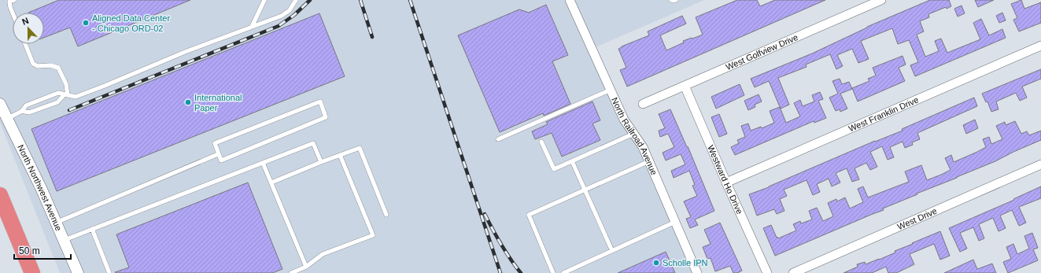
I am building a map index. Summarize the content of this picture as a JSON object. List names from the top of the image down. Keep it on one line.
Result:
{"streets":{"street":["West Golfview Drive","West Franklin Drive","North Railroad Avenue","Westward Ho Drive","North Northwest Avenue","West Drive"]},"crossings":[["West Golfview Drive","Westward Ho Drive"],["West Franklin Drive","Westward Ho Drive"]],"places":["Aligned Data Center - Chicago ORD-02","International Paper","Scholle IPN"],"scale_bar":"50 m","north":"top"}
